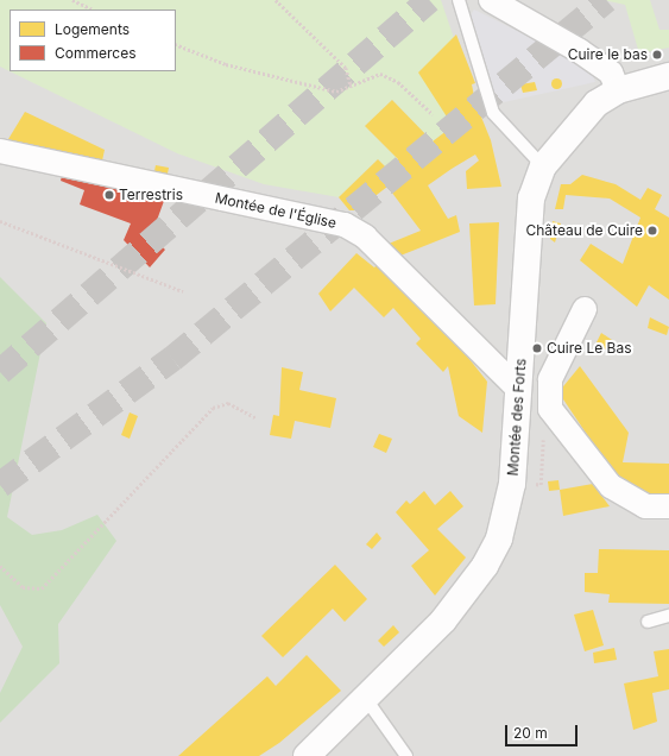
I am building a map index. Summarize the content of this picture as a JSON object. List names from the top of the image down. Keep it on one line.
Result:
{"streets":{"street":["Montée de l'Église","Montée des Forts"]},"crossings":[["Montée de l'Église","Montée des Forts"]],"places":["Cuire le bas","Terrestris","Château de Cuire","Cuire Le Bas"],"legend":["Logements","Commerces"],"scale_bar":"20 m"}
